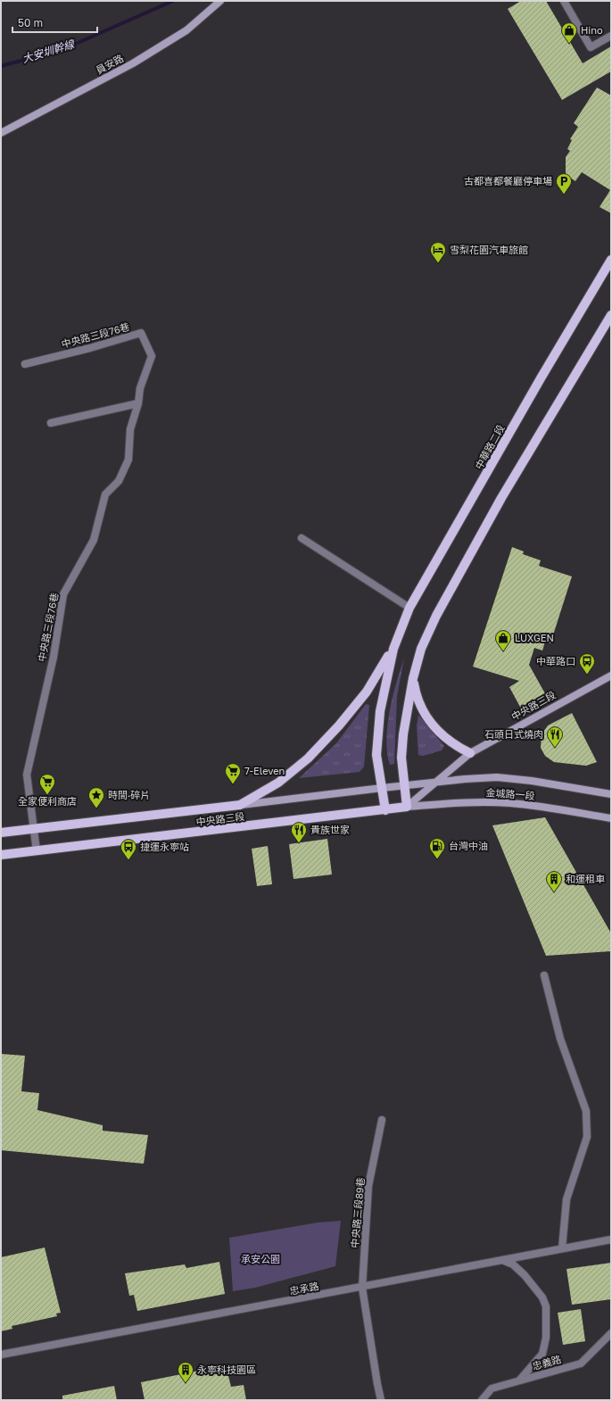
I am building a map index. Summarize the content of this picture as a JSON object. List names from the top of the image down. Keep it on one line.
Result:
{"streets":{"main road":["員安路","中華路二段","中央路三段","金城路一段"],"street":["中央路三段76巷","中央路三段89巷","忠承路","忠義路"]},"crossings":[["中央路三段76巷","中央路三段"],["中央路三段","金城路一段"],["中央路三段89巷","忠承路"]],"water":["大安圳幹線"],"parks":["承安公園"],"places":{"shop":["Hino","LUXGEN"],"parking":["古都喜都餐廳停車場"],"hotel":["雪梨花園汽車旅館"],"bus stop":["中華路口","捷運永寧站"],"restaurant":["石頭日式燒肉","貴族世家"],"supermarket":["7-Eleven","全家便利商店"],"place":["時間·碎片"],"fuel station":["台灣中油"],"building":["和運租車","永寧科技園區"]},"scale_bar":"50 m"}
